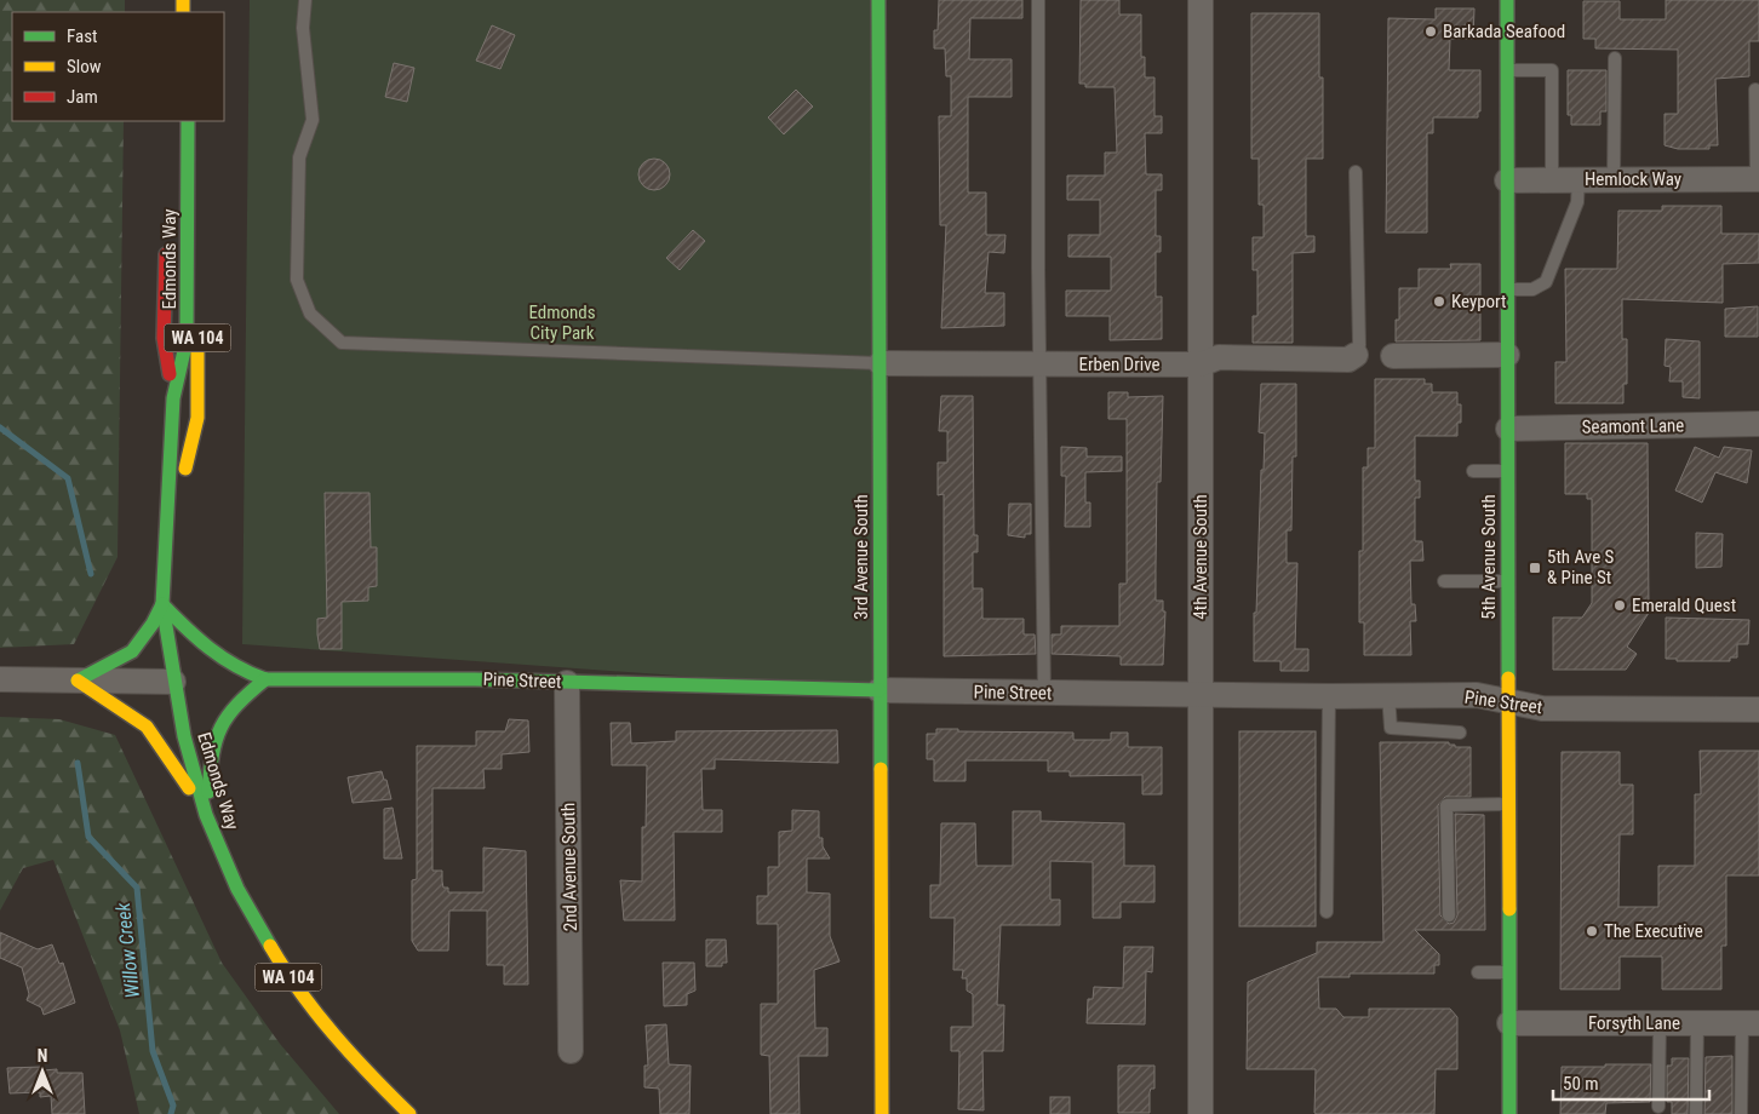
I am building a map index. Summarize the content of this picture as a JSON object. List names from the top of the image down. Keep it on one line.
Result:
{"streets":{"main road":["Edmonds Way","WA 104","3rd Avenue South","5th Avenue South","Pine Street"],"street":["Hemlock Way","Erben Drive","Seamont Lane","4th Avenue South","2nd Avenue South","Forsyth Lane"]},"crossings":[["Hemlock Way","5th Avenue South"],["Edmonds Way","WA 104"],["Edmonds Way","Pine Street"],["Erben Drive","3rd Avenue South"],["Erben Drive","4th Avenue South"],["Seamont Lane","5th Avenue South"],["3rd Avenue South","Pine Street"],["4th Avenue South","Pine Street"],["5th Avenue South","Pine Street"],["5th Avenue South","Forsyth Lane"],["Pine Street","2nd Avenue South"]],"water":["Willow Creek"],"parks":["Edmonds City Park"],"places":{"other":["Barkada Seafood","Keyport","Emerald Quest","The Executive"],"transit":["5th Ave S & Pine St"]},"legend":["Fast","Slow","Jam"],"scale_bar":"50 m","north":"top"}
